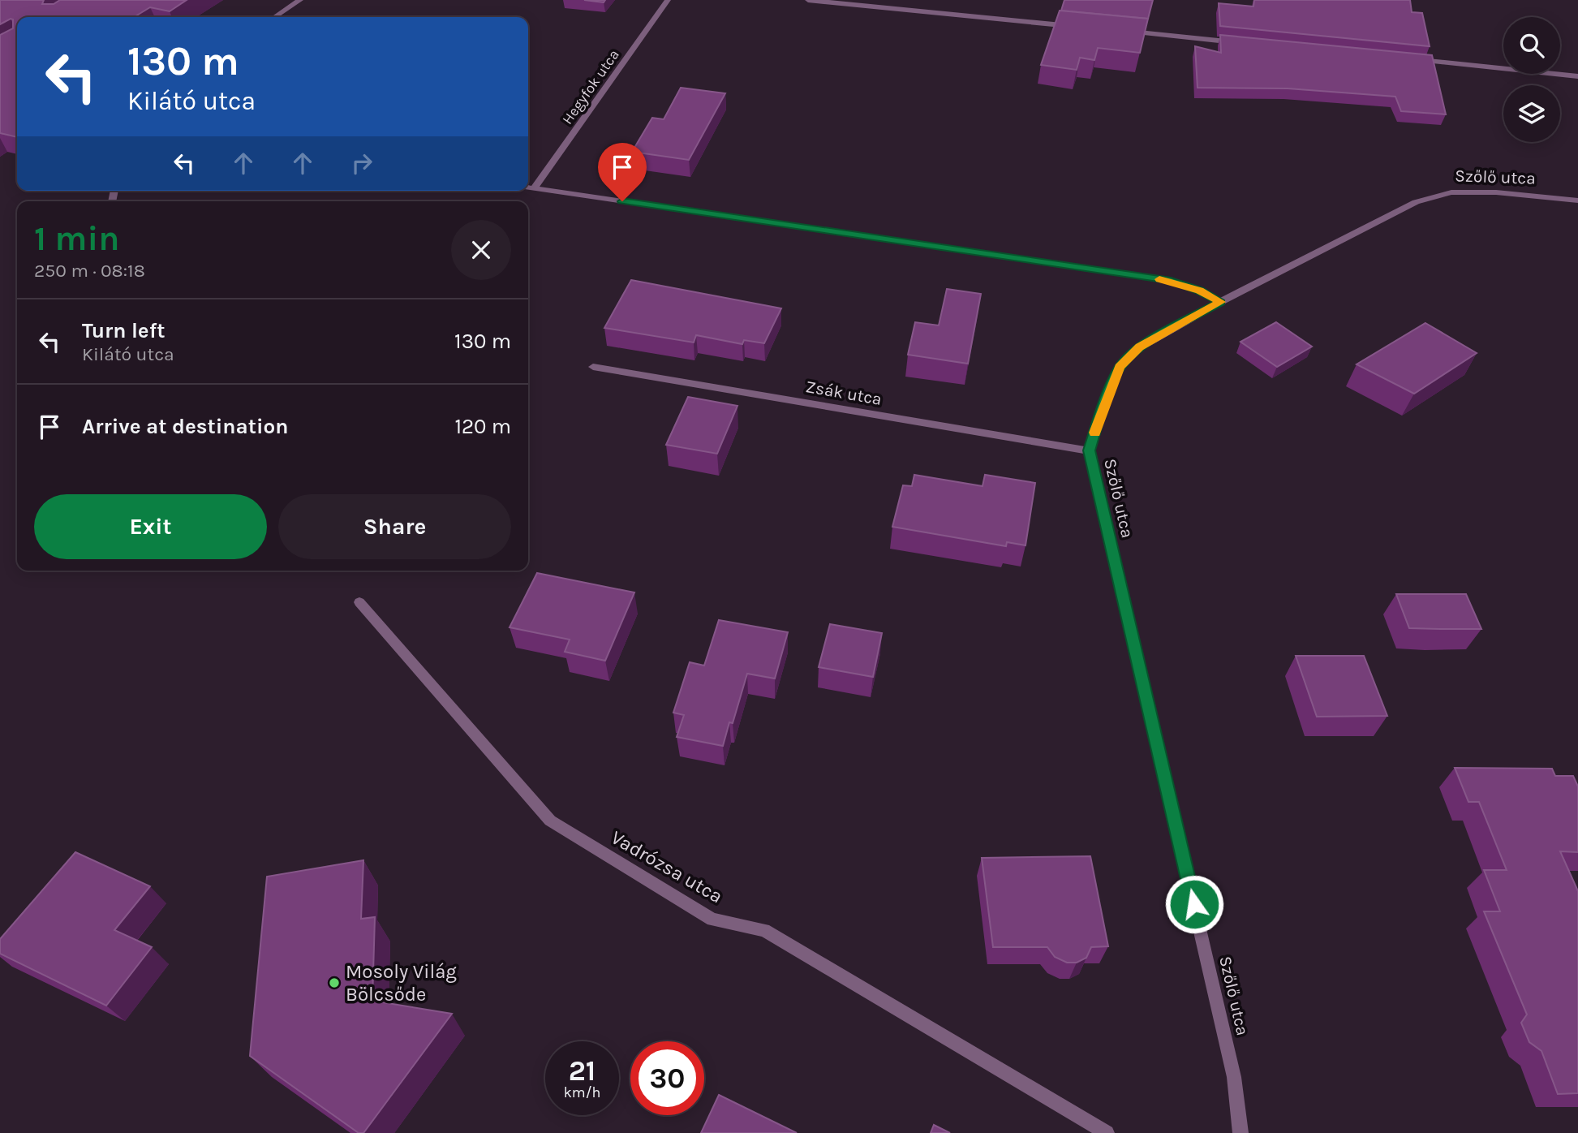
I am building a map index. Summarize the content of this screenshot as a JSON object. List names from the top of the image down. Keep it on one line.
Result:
{"streets":{"street":["Hegyfok utca","Szőlő utca","Zsák utca","Vadrózsa utca"]},"crossings":[["Szőlő utca","Zsák utca"]],"places":["Mosoly Világ Bölcsőde"],"page":{"turn":["130 m","Kilátó utca"],"heading":["1 min","250 m · 08:18"],"list":[{"name":"Turn left","note":"Kilátó utca","value":"130 m"},{"name":"Arrive at destination","value":"120 m"}],"buttons":["Exit","Share"],"speed":"21 km/h","limit":"30"}}
